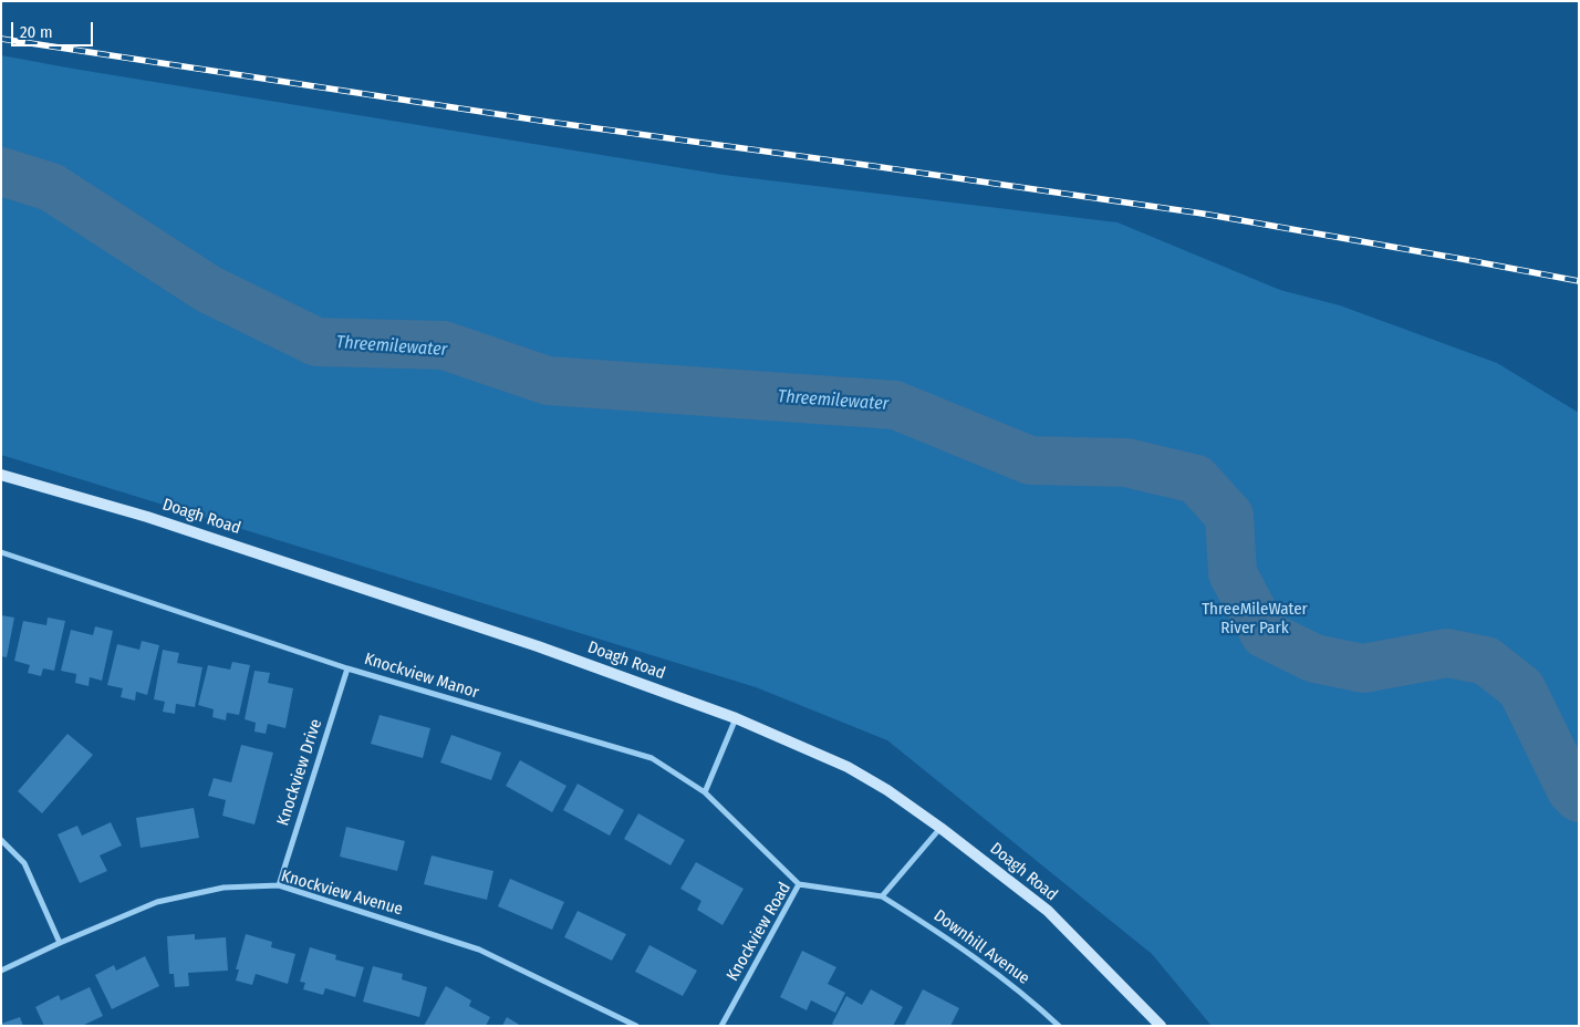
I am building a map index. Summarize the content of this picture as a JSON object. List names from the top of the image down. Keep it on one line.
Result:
{"streets":{"main road":["Doagh Road"],"street":["Knockview Manor","Knockview Drive","Knockview Avenue","Knockview Road","Downhill Avenue"]},"crossings":[["Knockview Manor","Knockview Drive"],["Knockview Manor","Knockview Road"],["Knockview Drive","Knockview Avenue"],["Knockview Road","Downhill Avenue"]],"water":["Threemilewater"],"parks":["ThreeMileWater River Park"],"scale_bar":"20 m"}
